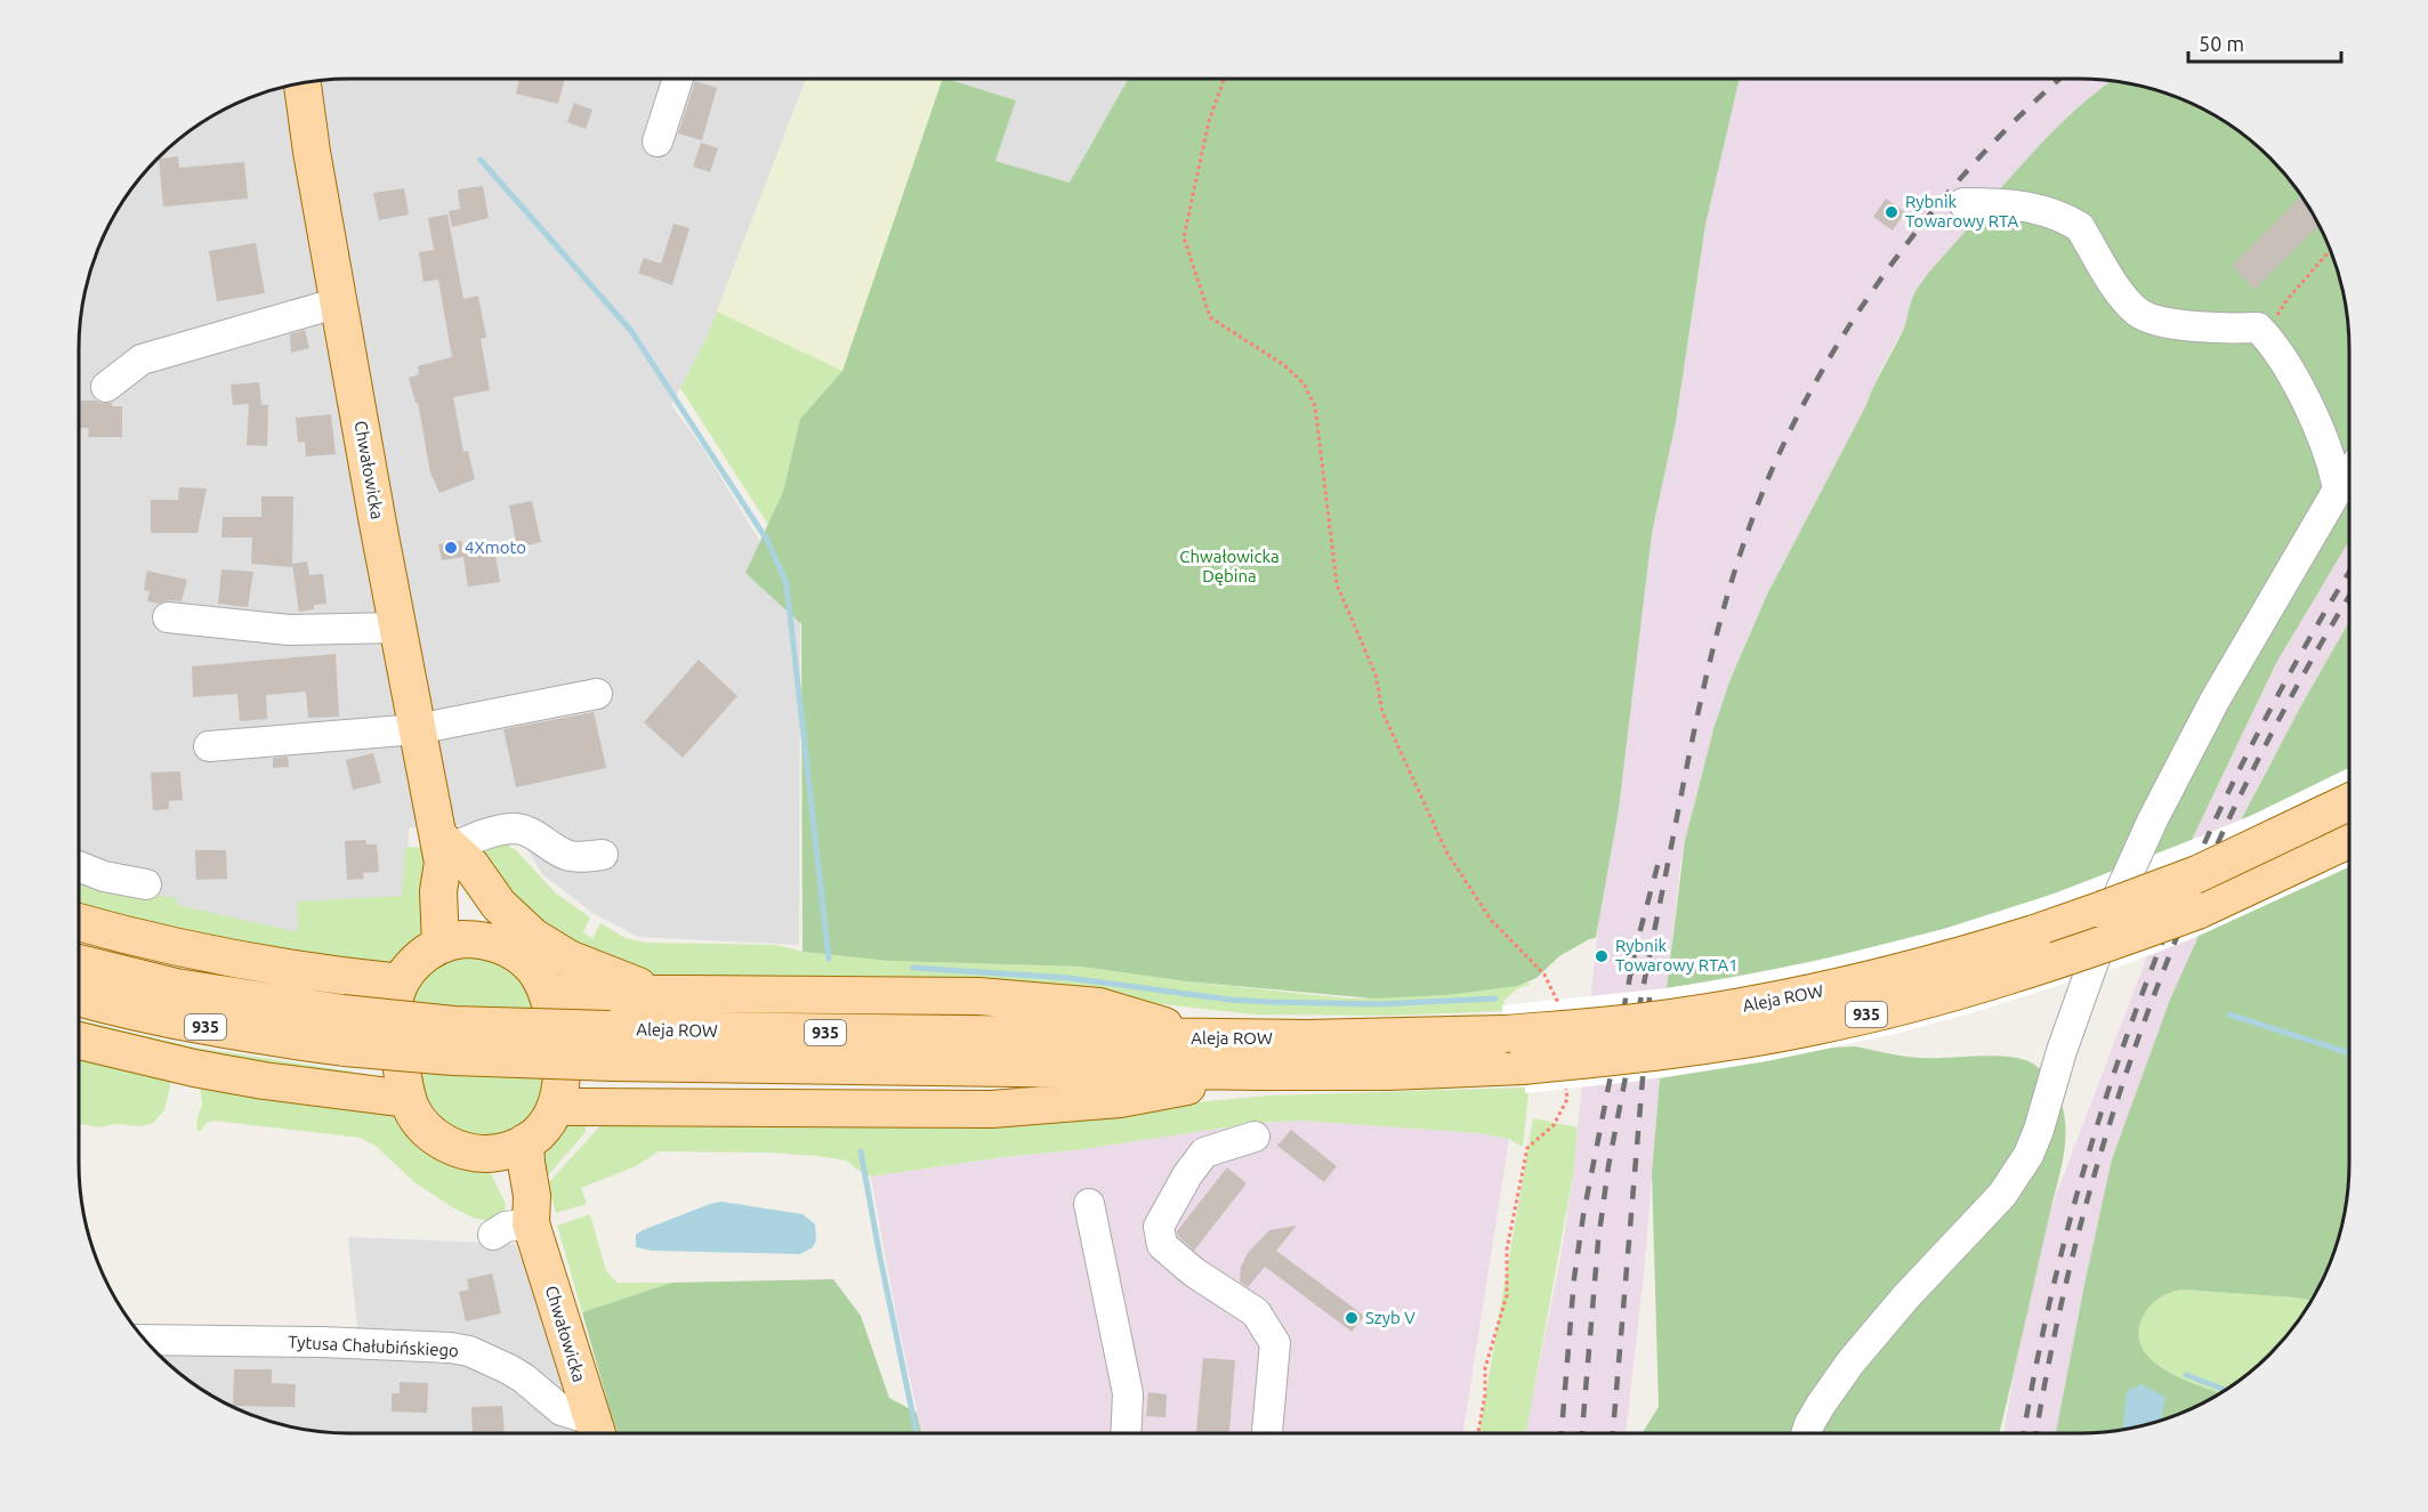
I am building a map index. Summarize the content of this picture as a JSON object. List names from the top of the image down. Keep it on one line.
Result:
{"streets":{"main road":["Chwałowicka","Aleja ROW","935"],"street":["Tytusa Chałubińskiego"]},"crossings":[["Chwałowicka","Tytusa Chałubińskiego"]],"parks":["Chwałowicka Dębina"],"places":["Rybnik Towarowy RTA","4Xmoto","Rybnik Towarowy RTA1","Szyb V"],"scale_bar":"50 m"}
